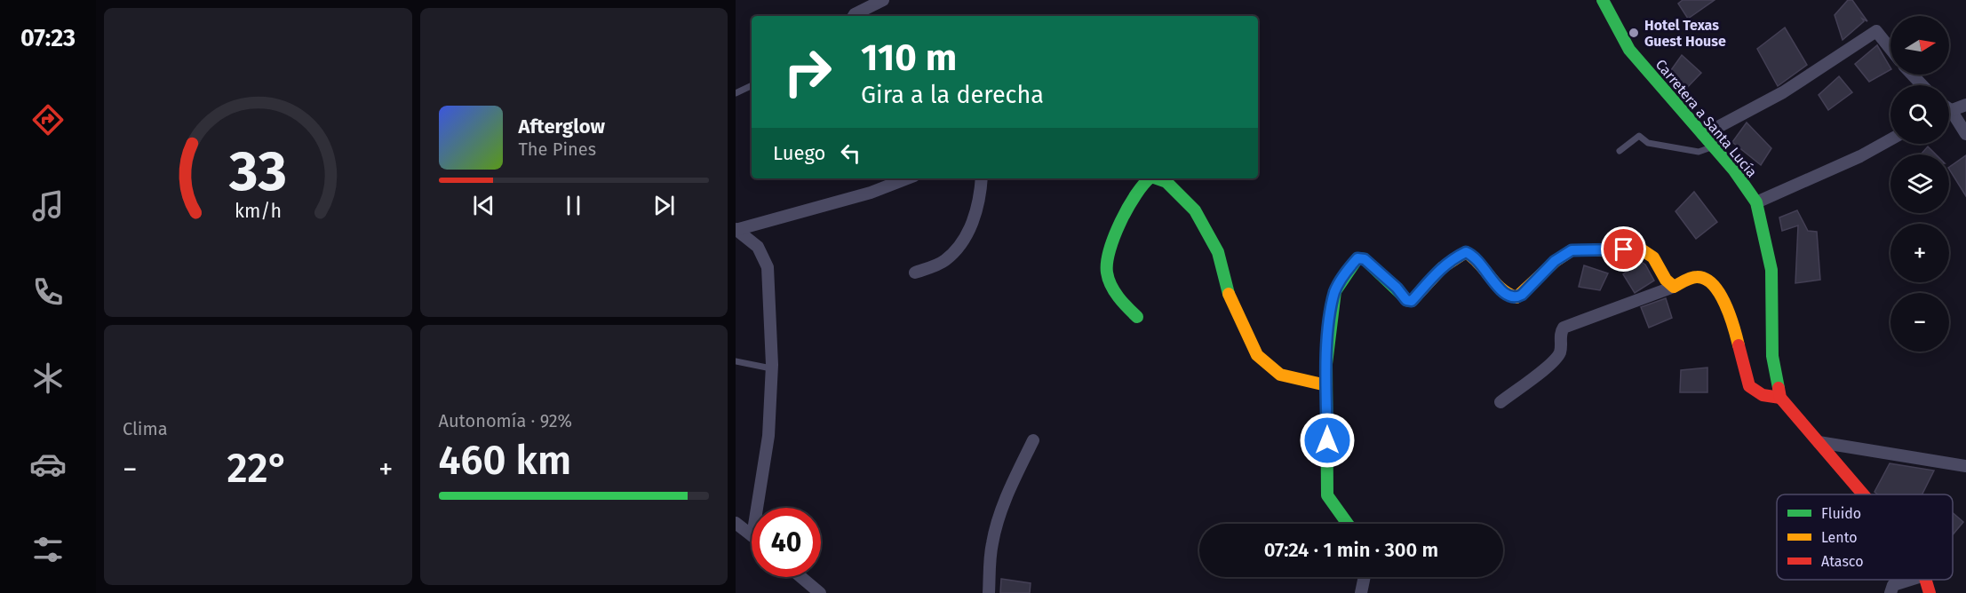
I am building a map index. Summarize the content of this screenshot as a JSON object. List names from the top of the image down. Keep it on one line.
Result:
{"streets":{"street":["Carretera a Santa Lucía"]},"places":["Hotel Texas Guest House"],"legend":["Fluido","Lento","Atasco"],"north":"right","page":{"tabs":"07:23","map_buttons":["+","−"],"turn":["110 m","Gira a la derecha"],"song":["Afterglow","The Pines"],"then":"Luego","tile":["Clima",["Autonomía · 92%","460 km"]],"heat":["−","22°","+"],"limit":"40","trip":"07:24 · 1 min · 300 m","gauge":["33","km/h"]}}
